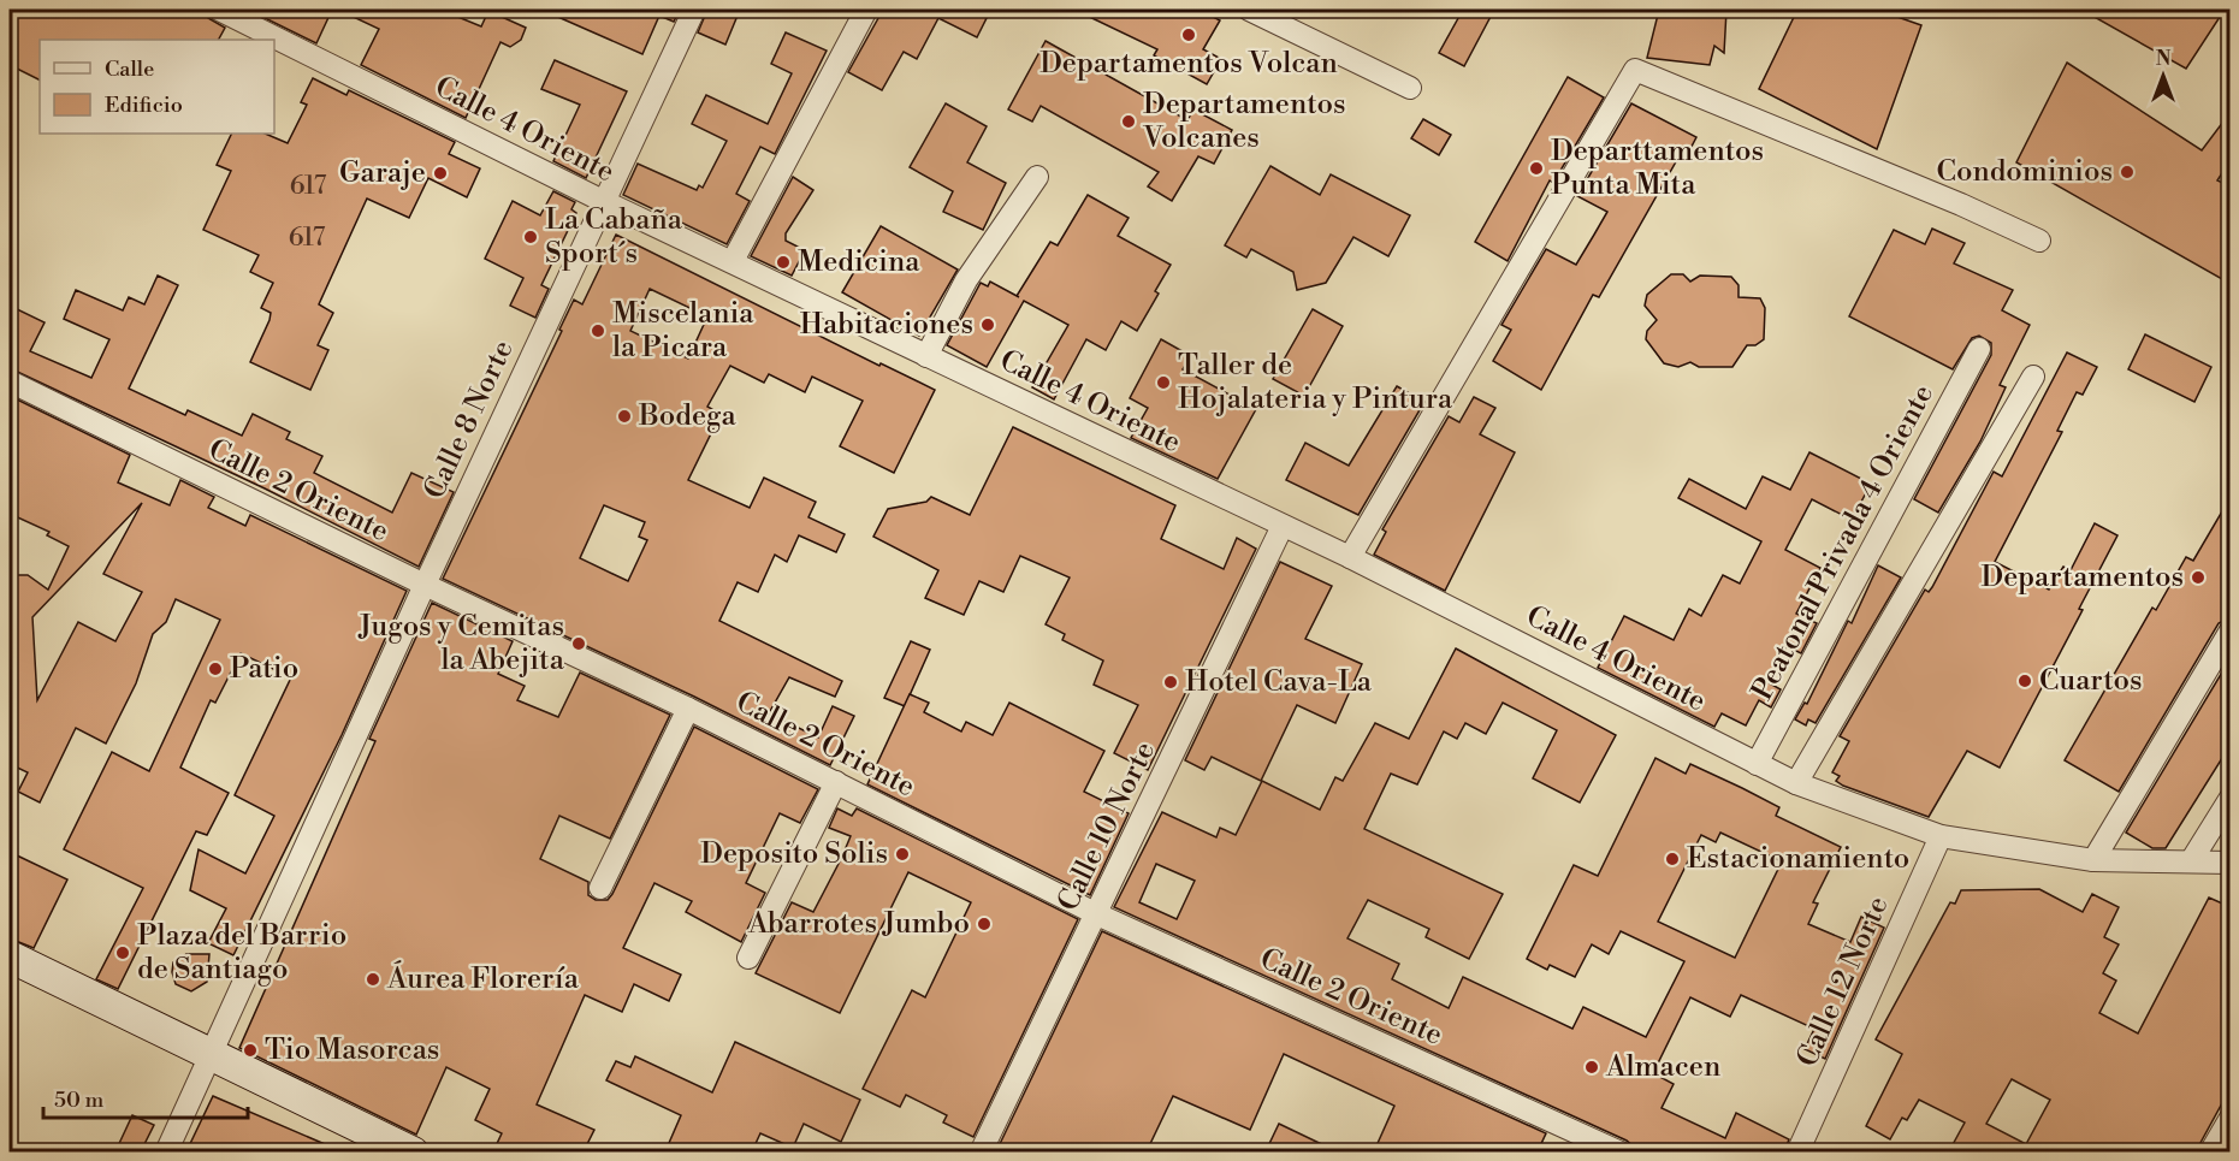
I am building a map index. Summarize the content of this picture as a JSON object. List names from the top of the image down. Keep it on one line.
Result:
{"streets":{"street":["Calle 4 Oriente","Calle 8 Norte","Calle 2 Oriente","Peatonal Privada 4 Oriente","Calle 10 Norte","Calle 12 Norte"]},"crossings":[["Calle 4 Oriente","Calle 8 Norte"],["Calle 4 Oriente","Peatonal Privada 4 Oriente"],["Calle 4 Oriente","Calle 10 Norte"],["Calle 4 Oriente","Calle 12 Norte"],["Calle 8 Norte","Calle 2 Oriente"],["Calle 2 Oriente","Calle 10 Norte"]],"places":["Departamentos Volcan","Departamentos Volcanes","Departtamentos Punta Mita","Condominios","Garaje","La Cabaña Sport´s","Medicina","Habitaciones","Miscelania la Picara","Taller de Hojalateria y Pintura","Bodega","Departamentos","Jugos y Cemitas la Abejita","Patio","Cuartos","Hotel Cava-La","Deposito Solis","Estacionamiento","Abarrotes Jumbo","Plaza del Barrio de Santiago","Áurea Florería","Tio Masorcas","Almacen"],"house_numbers":["617","617"],"legend":["Calle","Edificio"],"scale_bar":"50 m","north":"top"}
